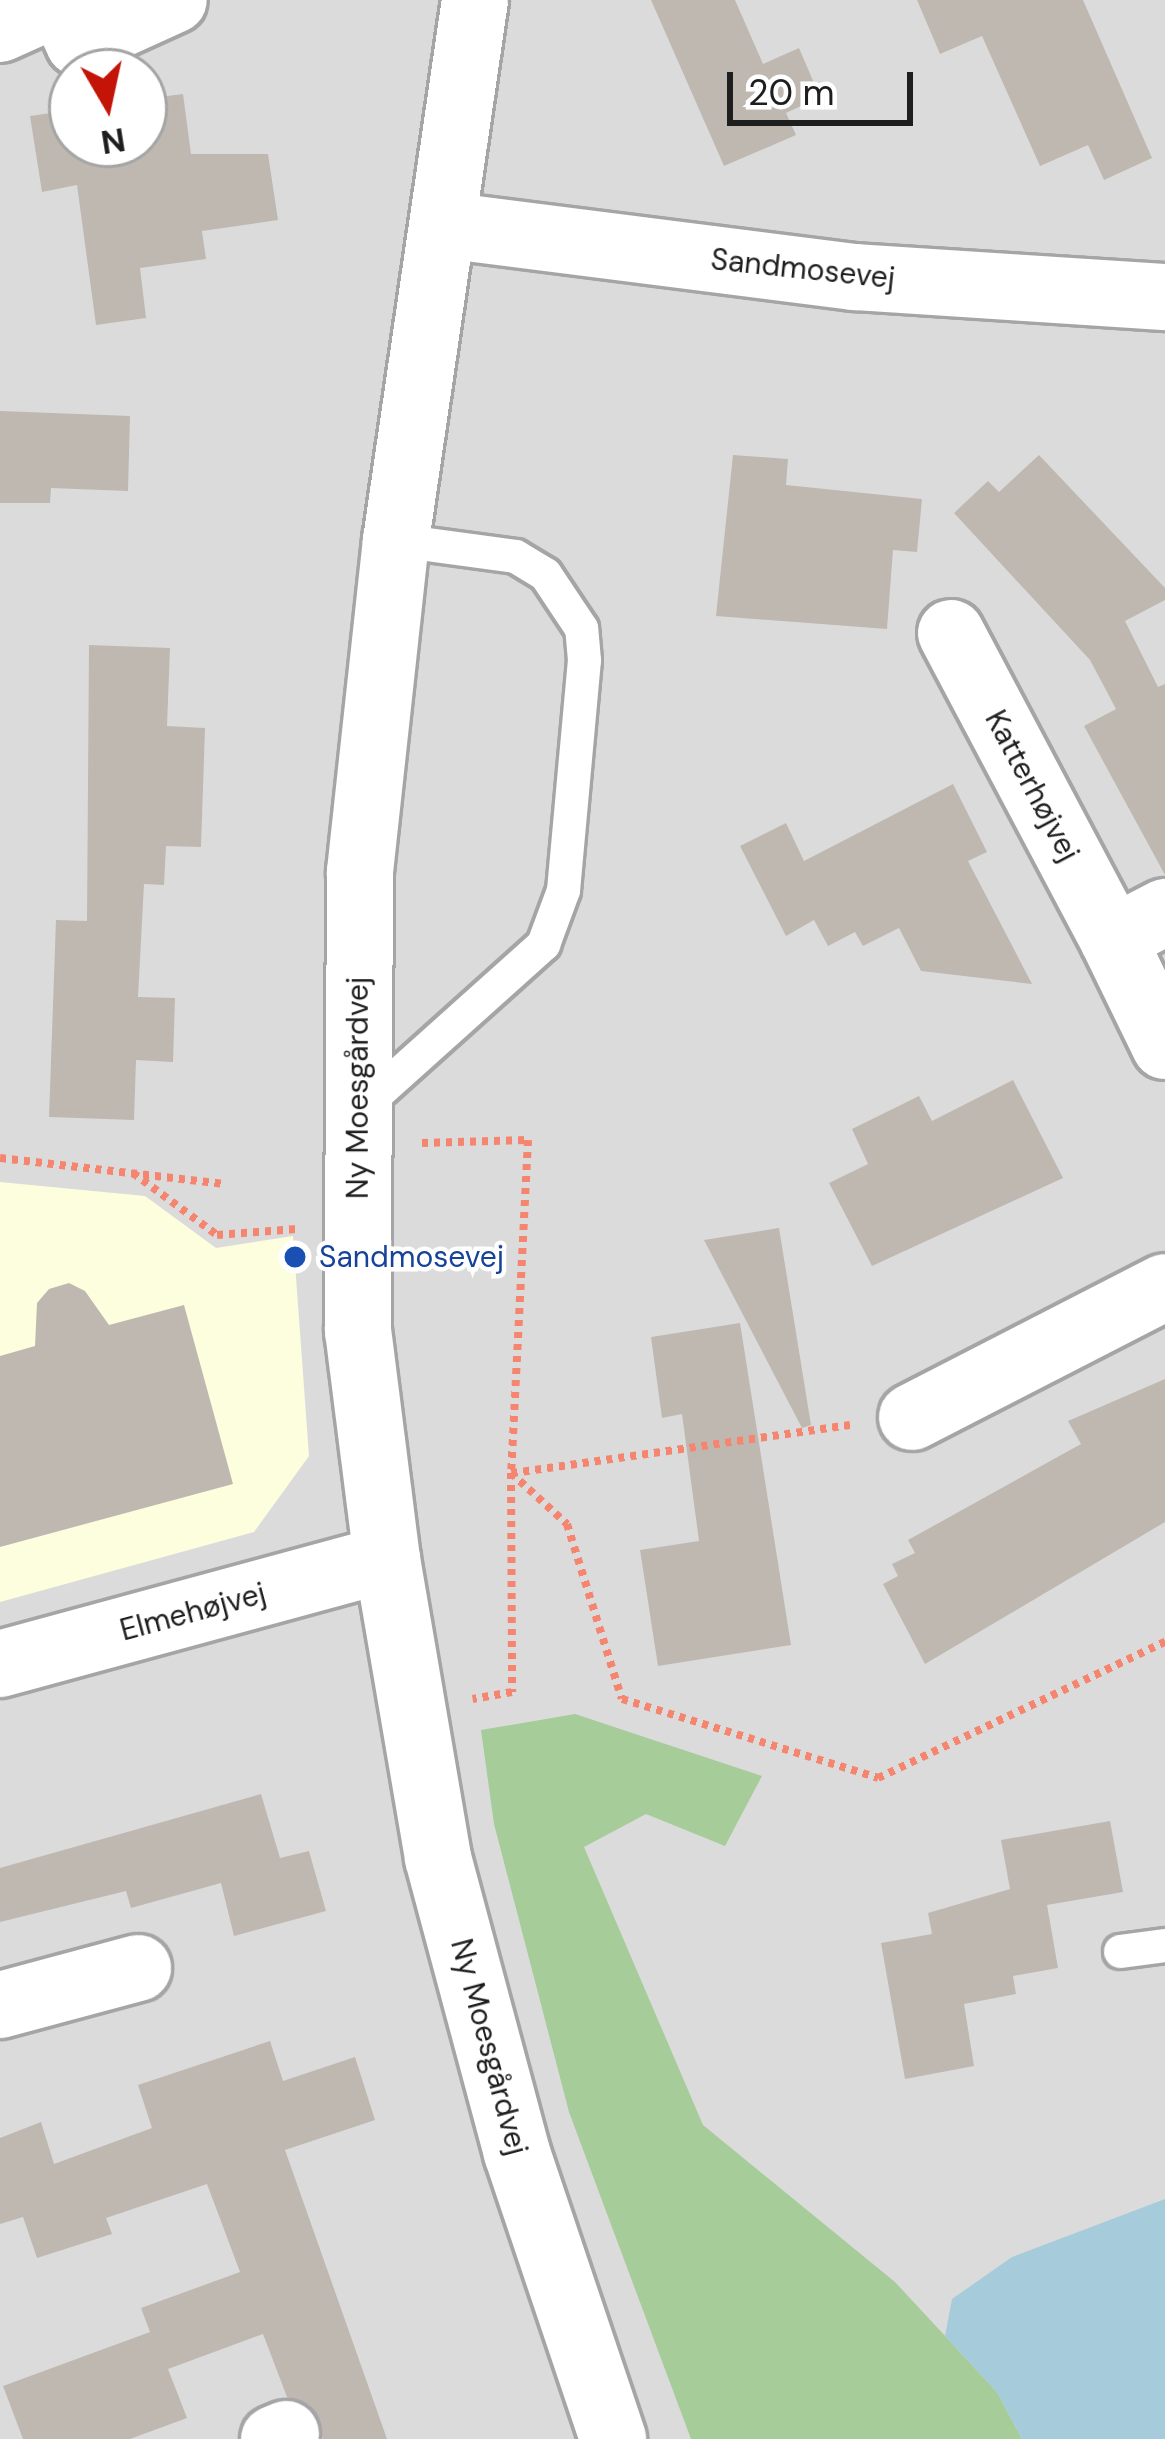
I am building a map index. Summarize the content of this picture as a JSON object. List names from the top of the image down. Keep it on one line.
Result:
{"streets":{"street":["Sandmosevej","Katterhøjvej","Ny Moesgårdvej","Elmehøjvej"]},"crossings":[["Sandmosevej","Ny Moesgårdvej"],["Ny Moesgårdvej","Elmehøjvej"]],"places":["Sandmosevej"],"scale_bar":"20 m","north":"bottom"}
